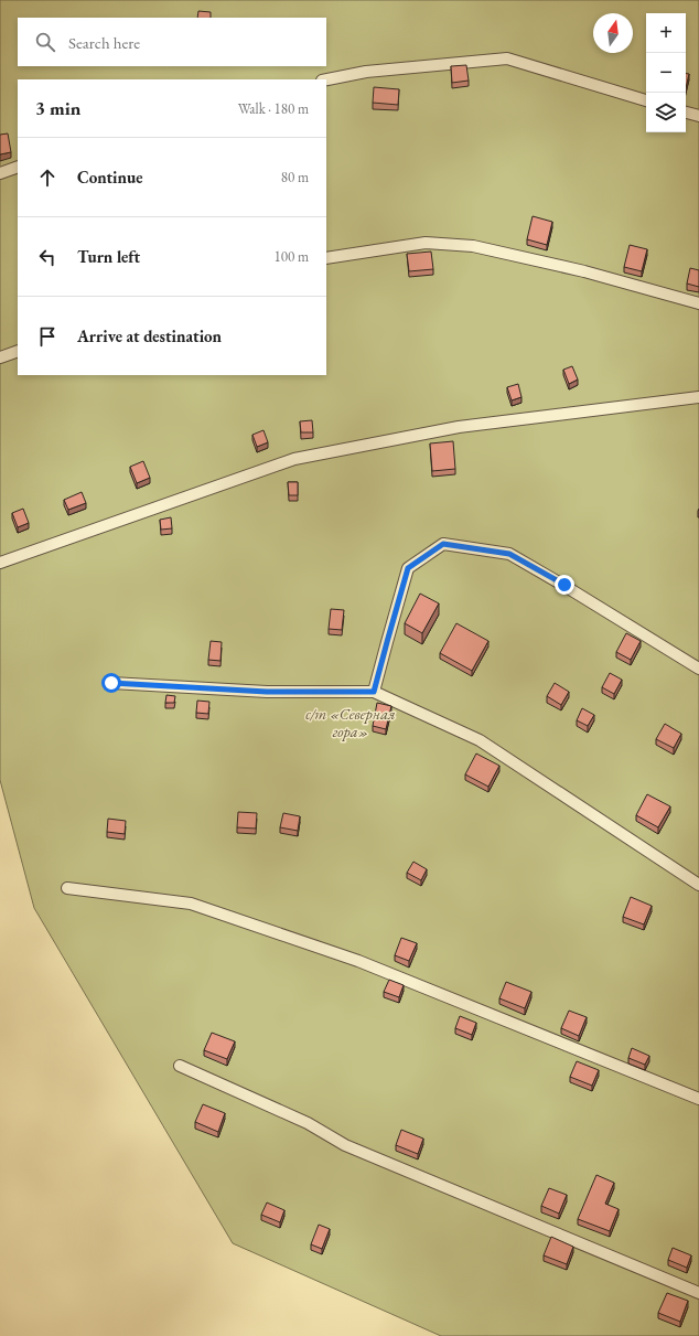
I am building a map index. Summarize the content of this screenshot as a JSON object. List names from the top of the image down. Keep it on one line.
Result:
{"parks":["с/т «Северная гора»"],"north":"top","page":{"map_buttons":["+","−"],"search":"Search here","heading":["3 min","Walk · 180 m"],"list":[["Continue","80 m"],["Turn left","100 m"],"Arrive at destination"]}}
